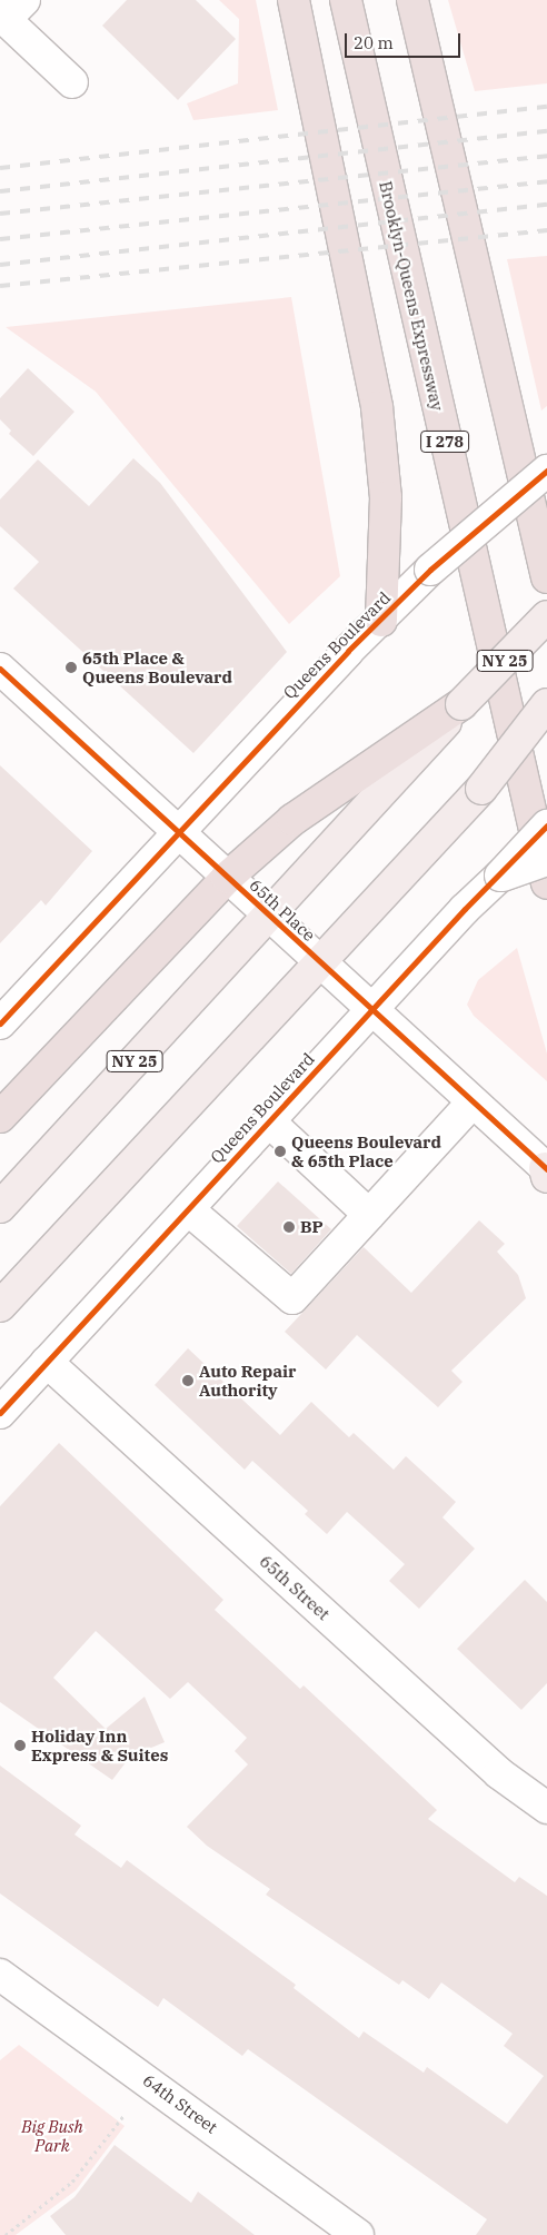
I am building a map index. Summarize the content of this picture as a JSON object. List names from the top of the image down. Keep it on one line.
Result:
{"streets":{"highway":["Brooklyn-Queens Expressway","I 278"],"main road":["NY 25"],"street":["Queens Boulevard","65th Place","65th Street","64th Street"]},"crossings":[["Queens Boulevard","65th Place"],["Queens Boulevard","65th Street"],["NY 25","65th Place"]],"parks":["Big Bush Park"],"places":["65th Place & Queens Boulevard","Queens Boulevard & 65th Place","BP","Auto Repair Authority","Holiday Inn Express & Suites"],"scale_bar":"20 m"}
